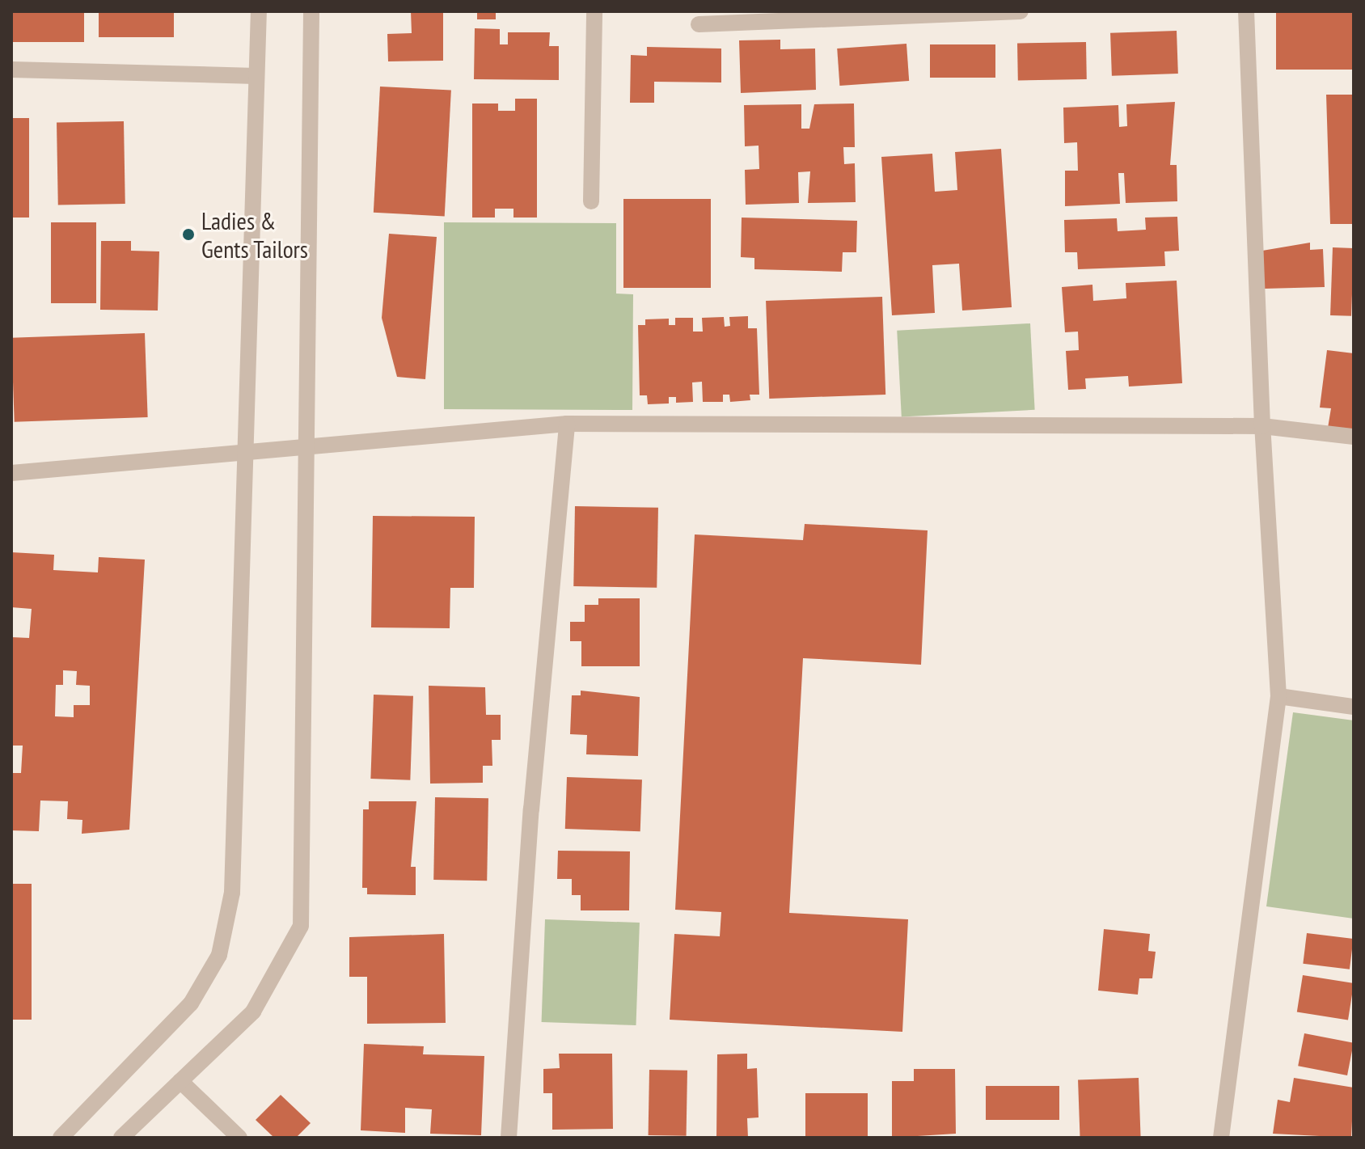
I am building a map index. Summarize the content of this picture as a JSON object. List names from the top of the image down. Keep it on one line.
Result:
{"places":["Ladies & Gents Tailors"]}
